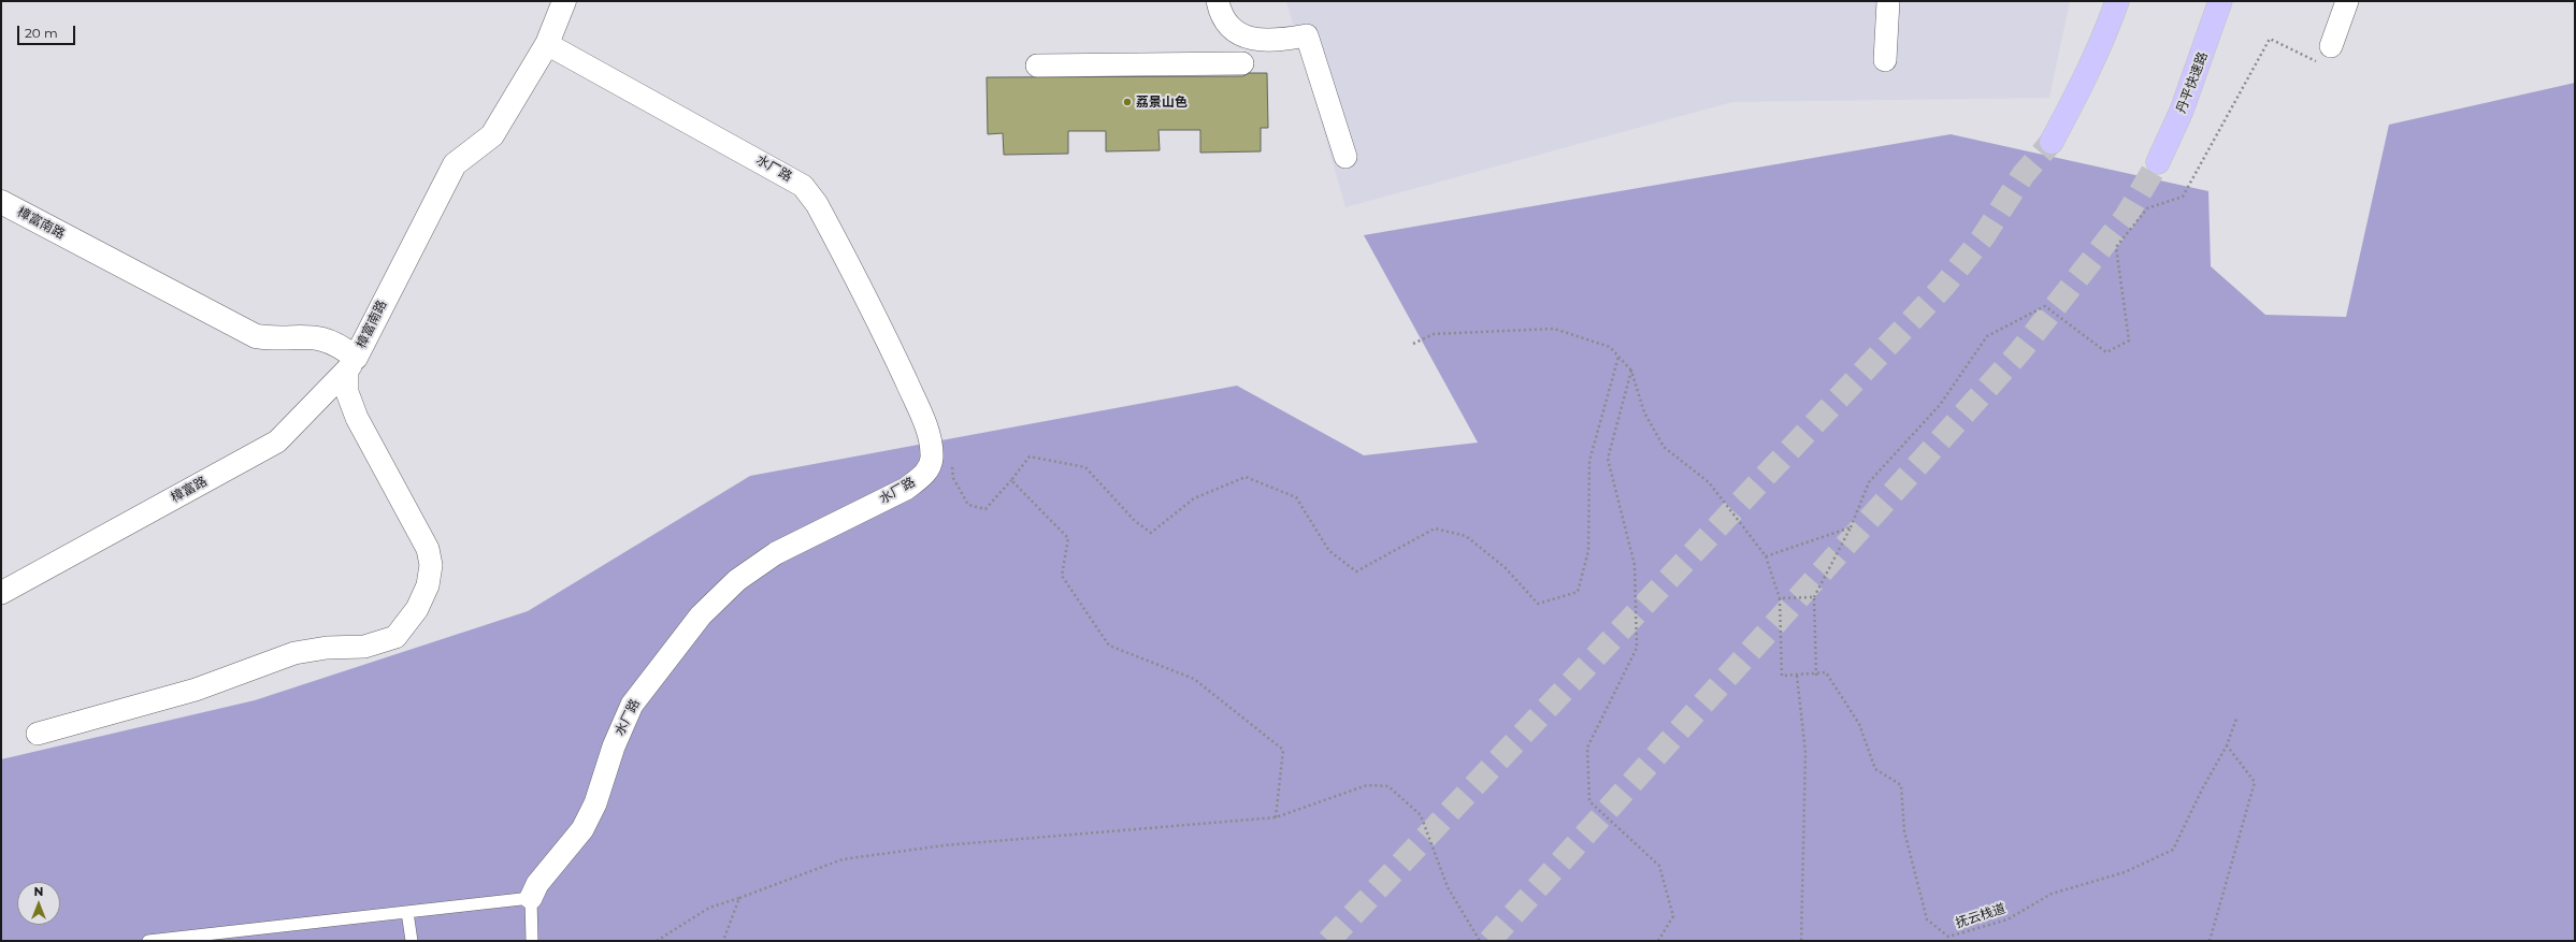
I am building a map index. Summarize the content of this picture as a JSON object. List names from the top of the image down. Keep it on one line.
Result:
{"streets":{"highway":["丹平快速路"],"street":["水厂路","樟富南路","樟富路"],"path":["抚云栈道"]},"crossings":[["水厂路","樟富南路"],["樟富南路","樟富路"]],"places":["荔景山色"],"scale_bar":"20 m","north":"top"}
